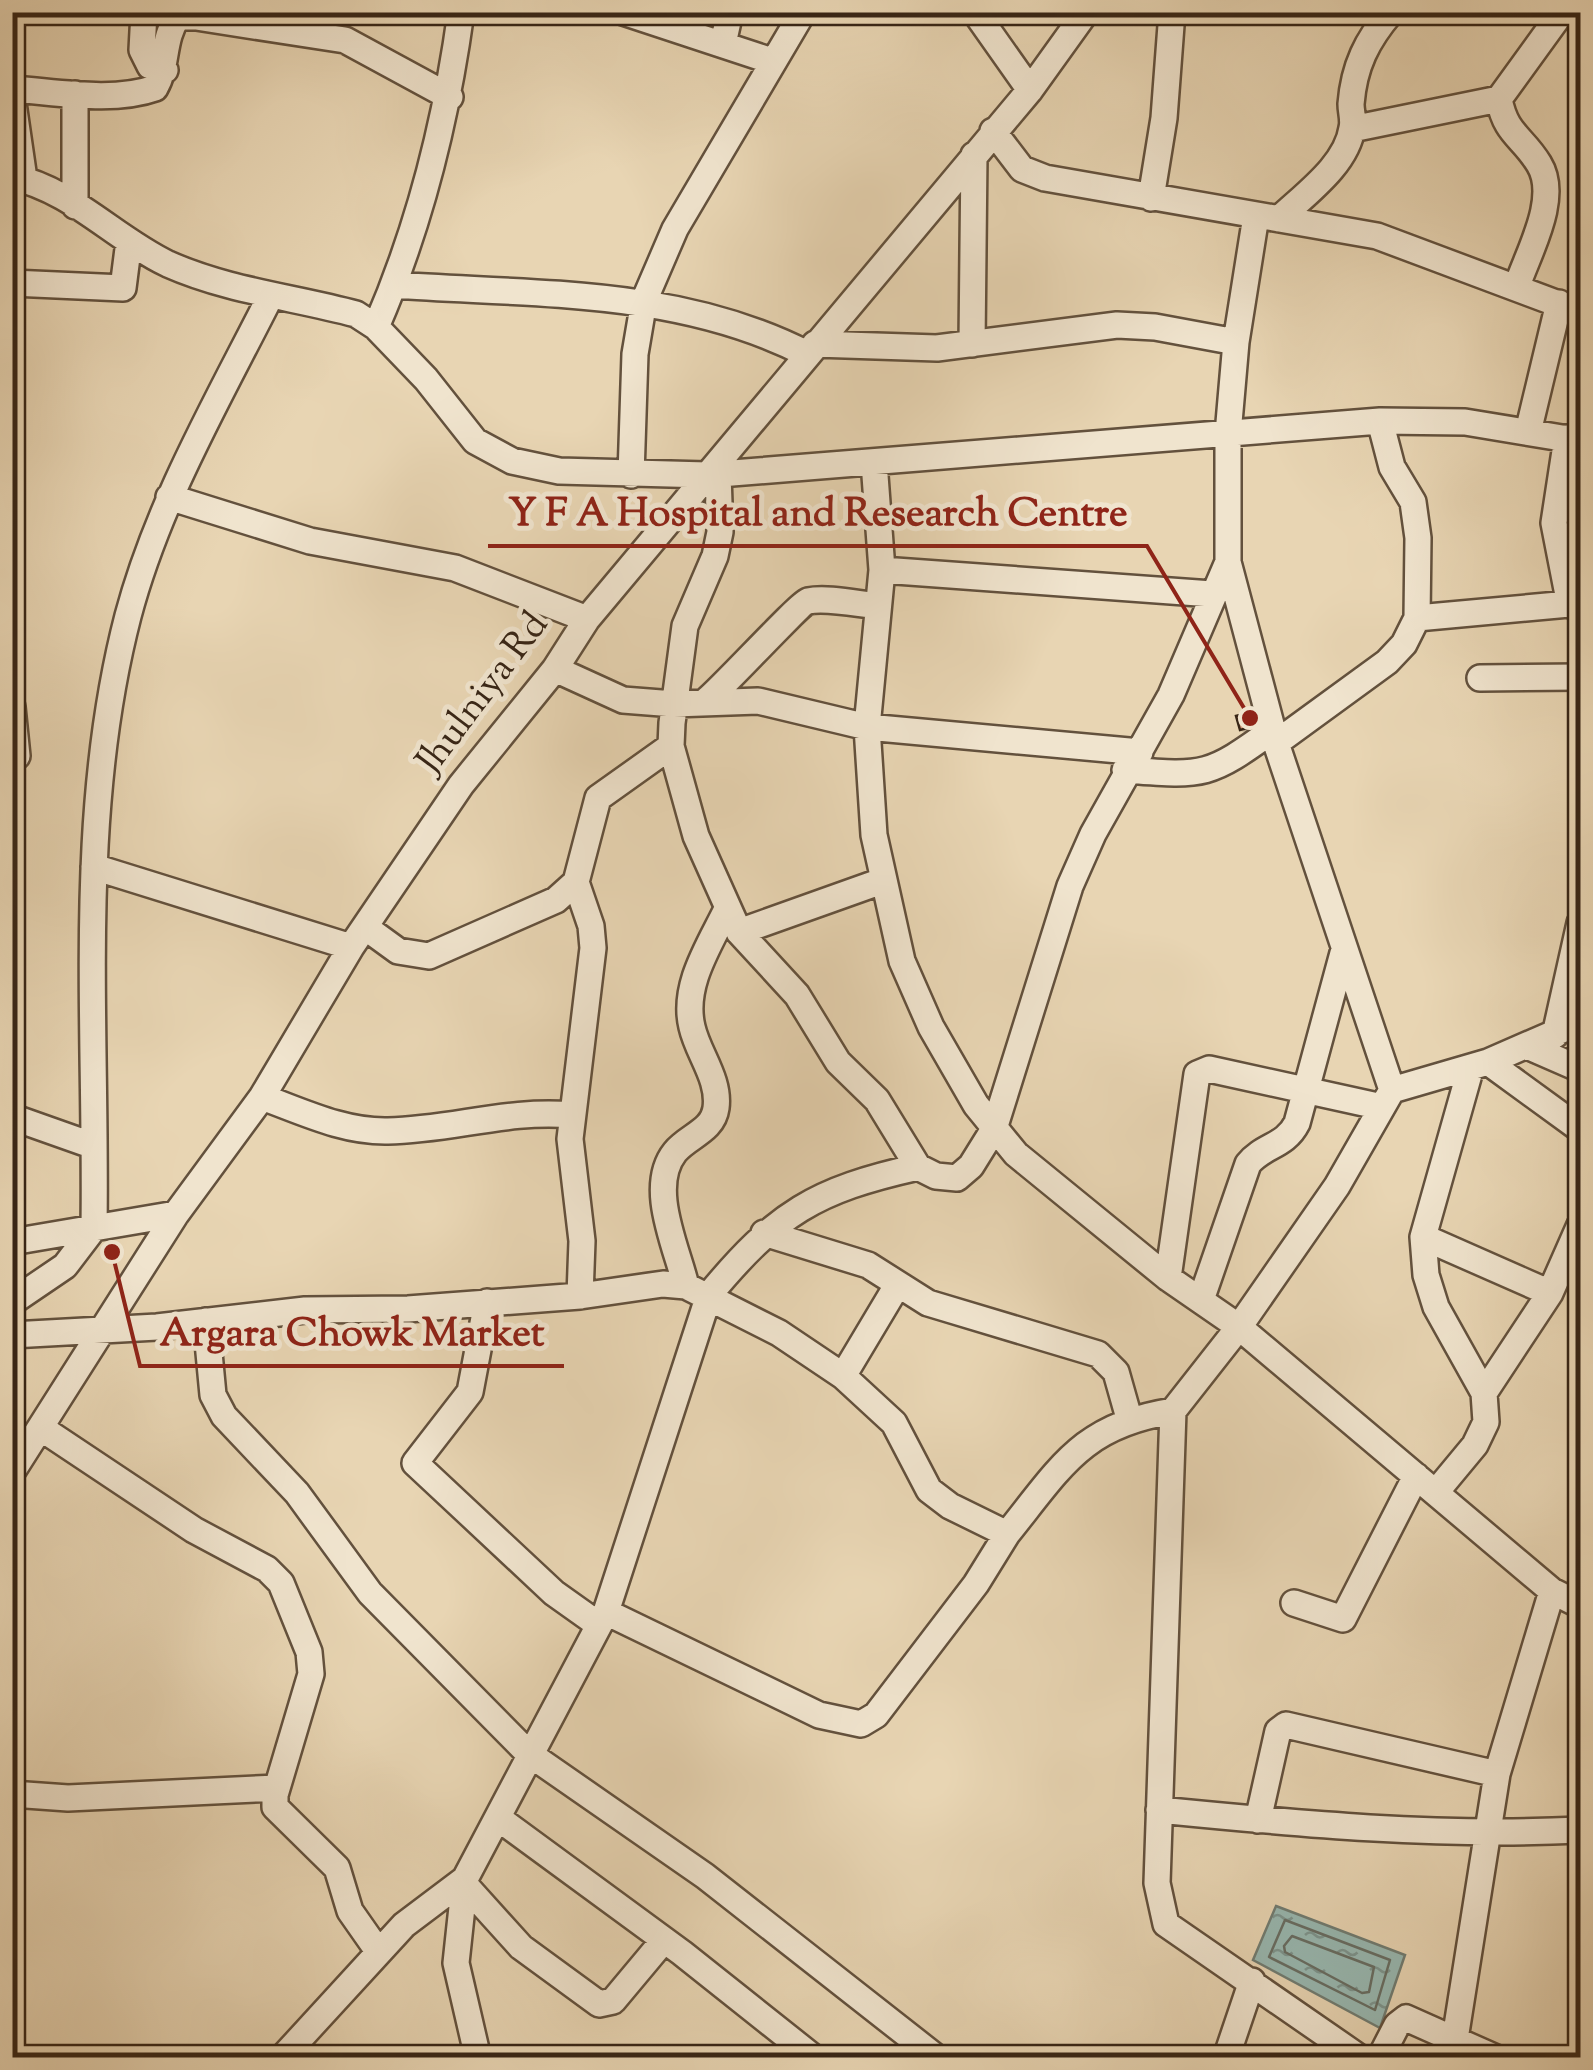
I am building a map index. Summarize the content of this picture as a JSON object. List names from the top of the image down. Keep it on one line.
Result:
{"streets":{"street":["Jhulniya Rd"]},"places":["Y F A Hospital and Research Centre","Argara Chowk Market"]}
